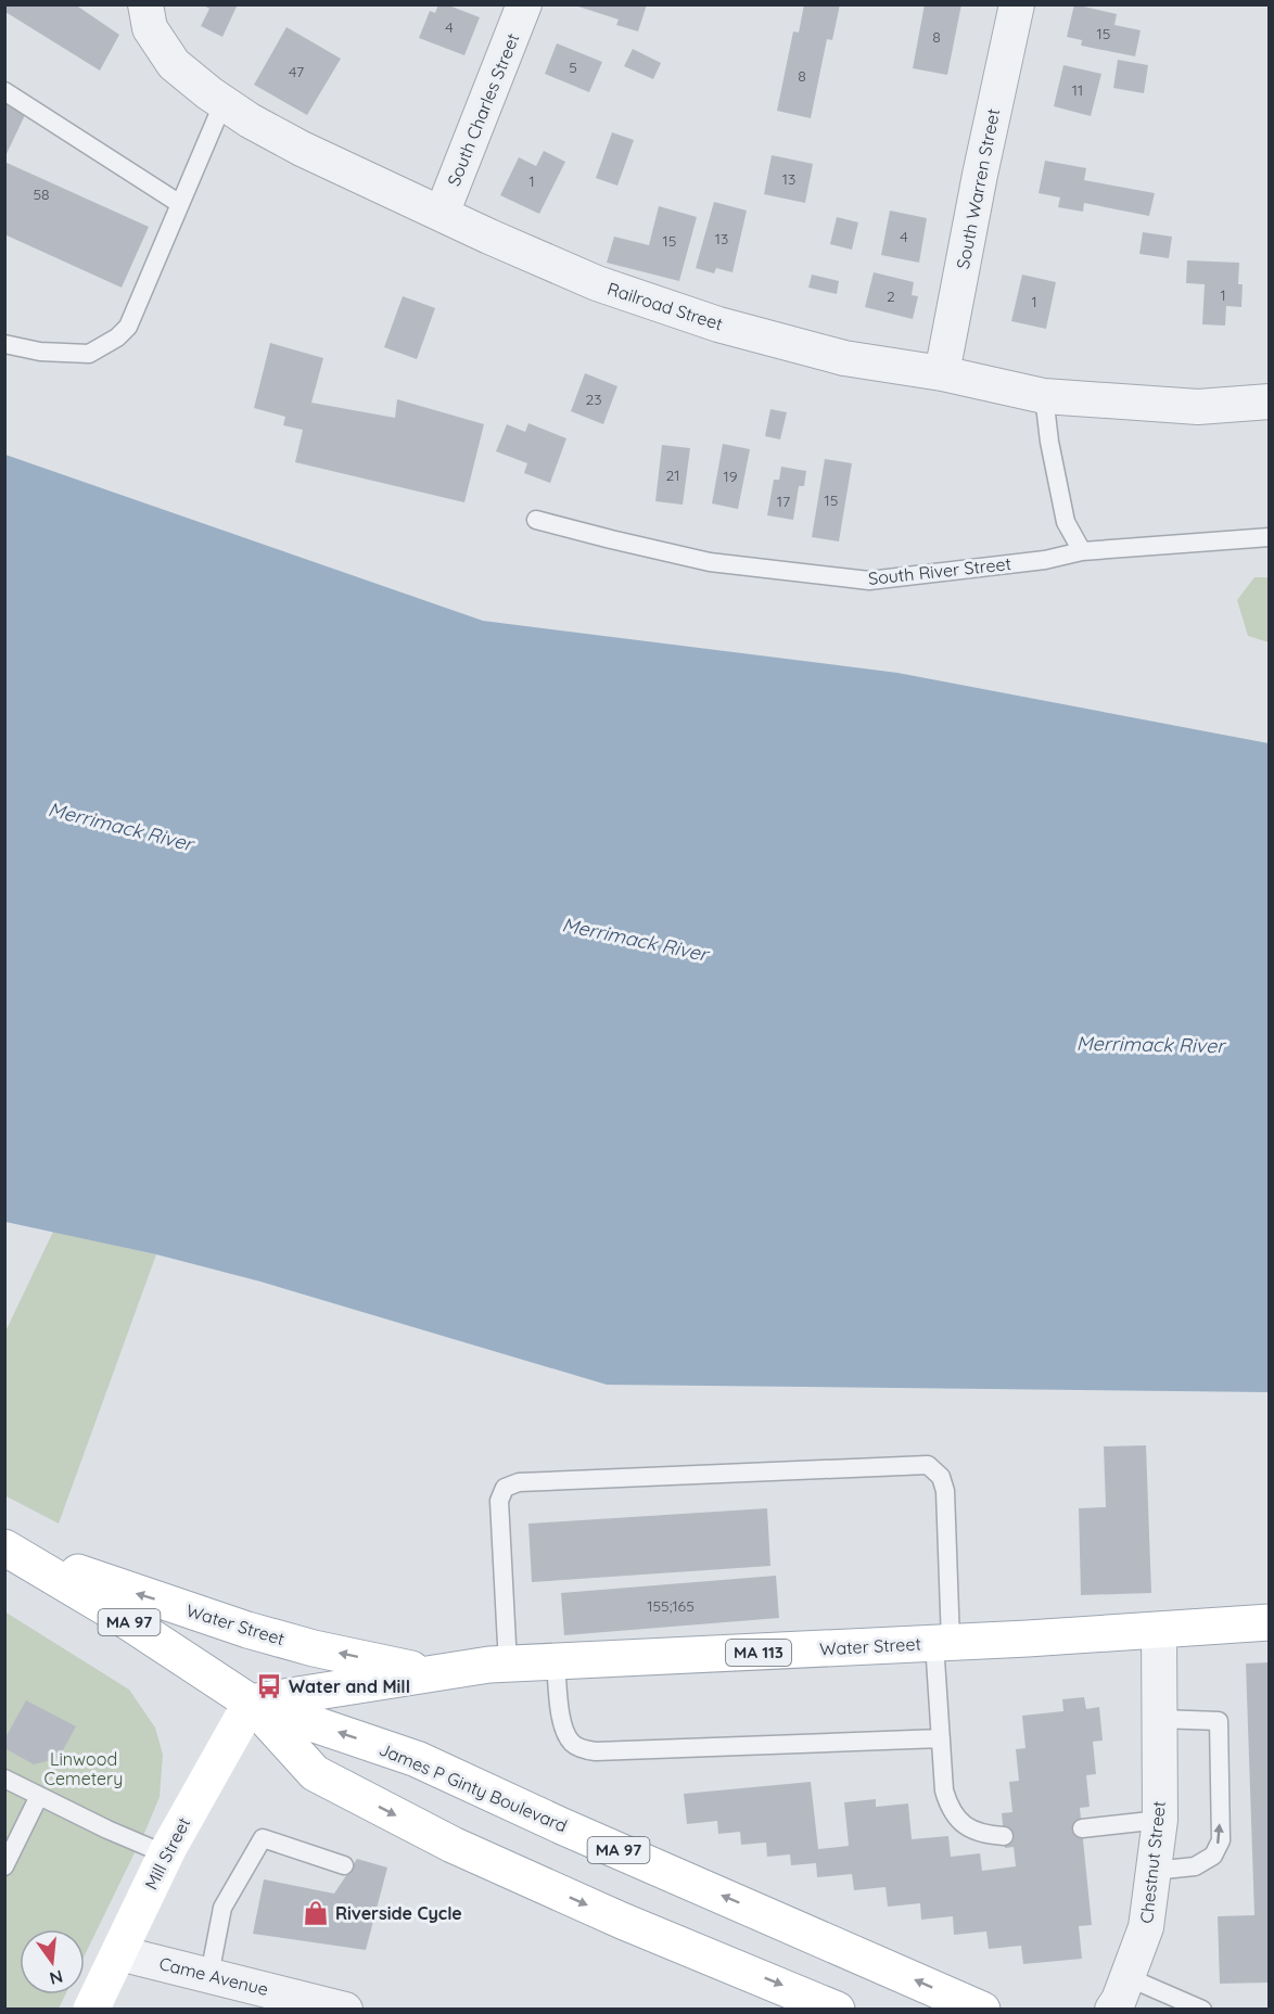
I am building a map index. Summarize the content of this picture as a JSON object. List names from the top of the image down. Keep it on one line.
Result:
{"streets":{"main road":["MA 97","Water Street","MA 113","James P Ginty Boulevard","Mill Street"],"street":["South Charles Street","South Warren Street","Railroad Street","Chestnut Street","Came Avenue"],"lane":["South River Street"]},"crossings":[["South Charles Street","Railroad Street"],["South Warren Street","Railroad Street"],["MA 97","Water Street"],["MA 97","James P Ginty Boulevard"],["MA 97","Mill Street"],["Water Street","James P Ginty Boulevard"],["Water Street","Mill Street"],["Water Street","Chestnut Street"],["James P Ginty Boulevard","Mill Street"],["Mill Street","Came Avenue"]],"water":["Merrimack River"],"parks":["Linwood Cemetery"],"places":{"bus stop":["Water and Mill"],"shop":["Riverside Cycle"]},"house_numbers":["4","15","8","5","47","8","11","13","1","58","4","13","15","1","2","1","23","21","19","15","17","155;165"],"north":"bottom"}
